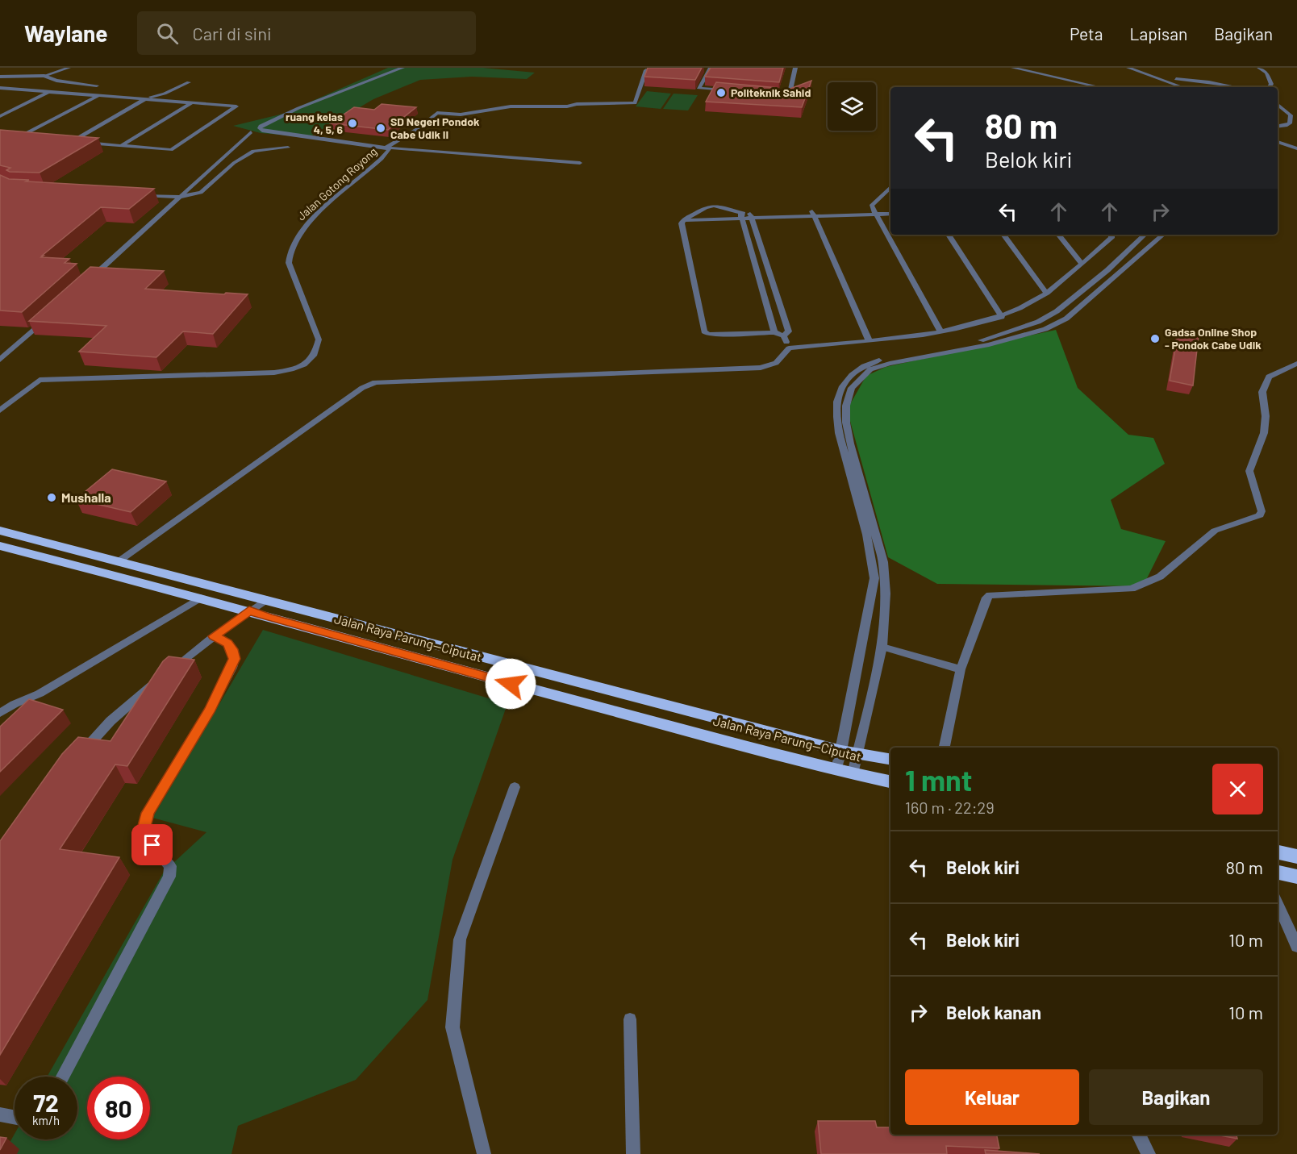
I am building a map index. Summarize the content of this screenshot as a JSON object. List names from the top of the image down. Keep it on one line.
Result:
{"streets":{"highway":["Jalan Raya Parung—Ciputat"],"street":["Jalan Gotong Royong"]},"places":["Politeknik Sahid","ruang kelas 4, 5, 6","SD Negeri Pondok Cabe Udik II","Gadsa Online Shop - Pondok Cabe Udik","Mushalla"],"page":{"header":"Waylane","search":"Cari di sini","nav":["Peta","Lapisan","Bagikan"],"turn":["80 m","Belok kiri"],"heading":["1 mnt","160 m · 22:29"],"list":[{"name":"Belok kiri","value":"80 m"},{"name":"Belok kiri","value":"10 m"},{"name":"Belok kanan","value":"10 m"}],"buttons":["Keluar","Bagikan"],"speed":"72 km/h","limit":"80"}}
